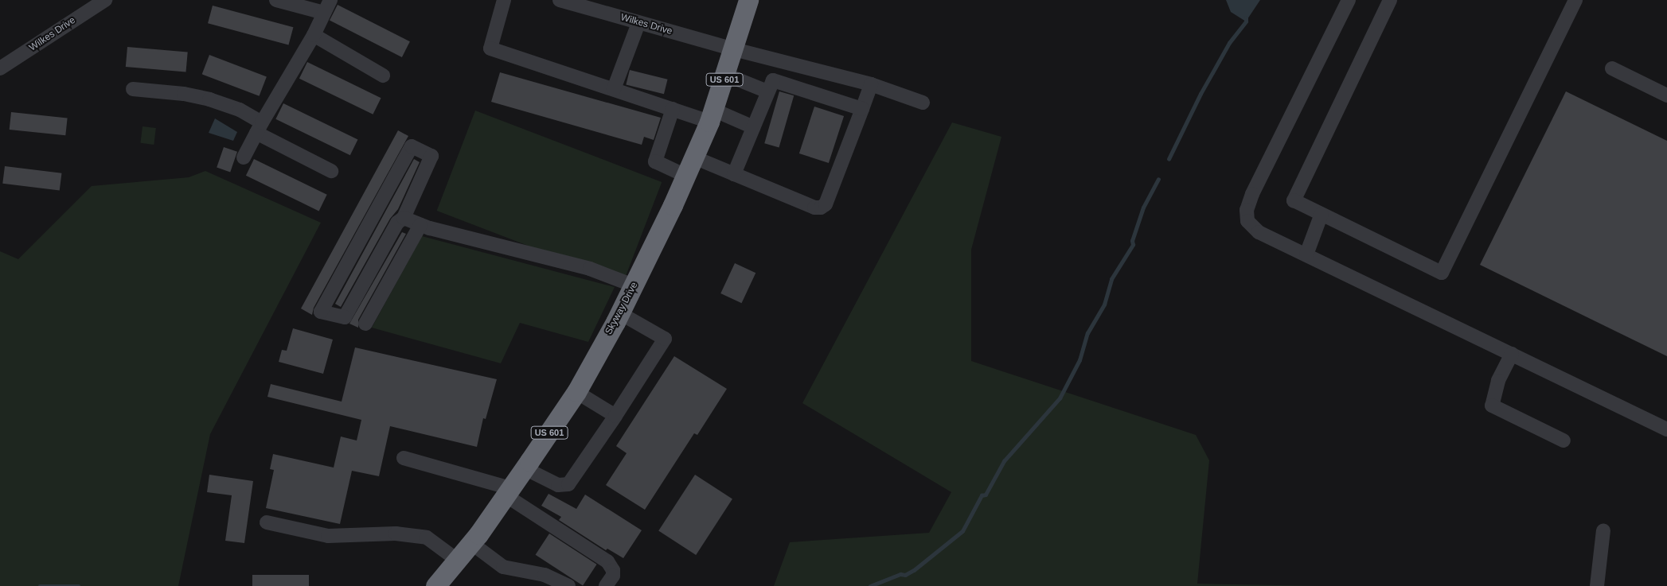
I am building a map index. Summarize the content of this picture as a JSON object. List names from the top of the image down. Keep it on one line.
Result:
{"streets":{"highway":["US 601","Skyway Drive"],"street":["Wilkes Drive"]},"crossings":[["Wilkes Drive","Skyway Drive"]]}
